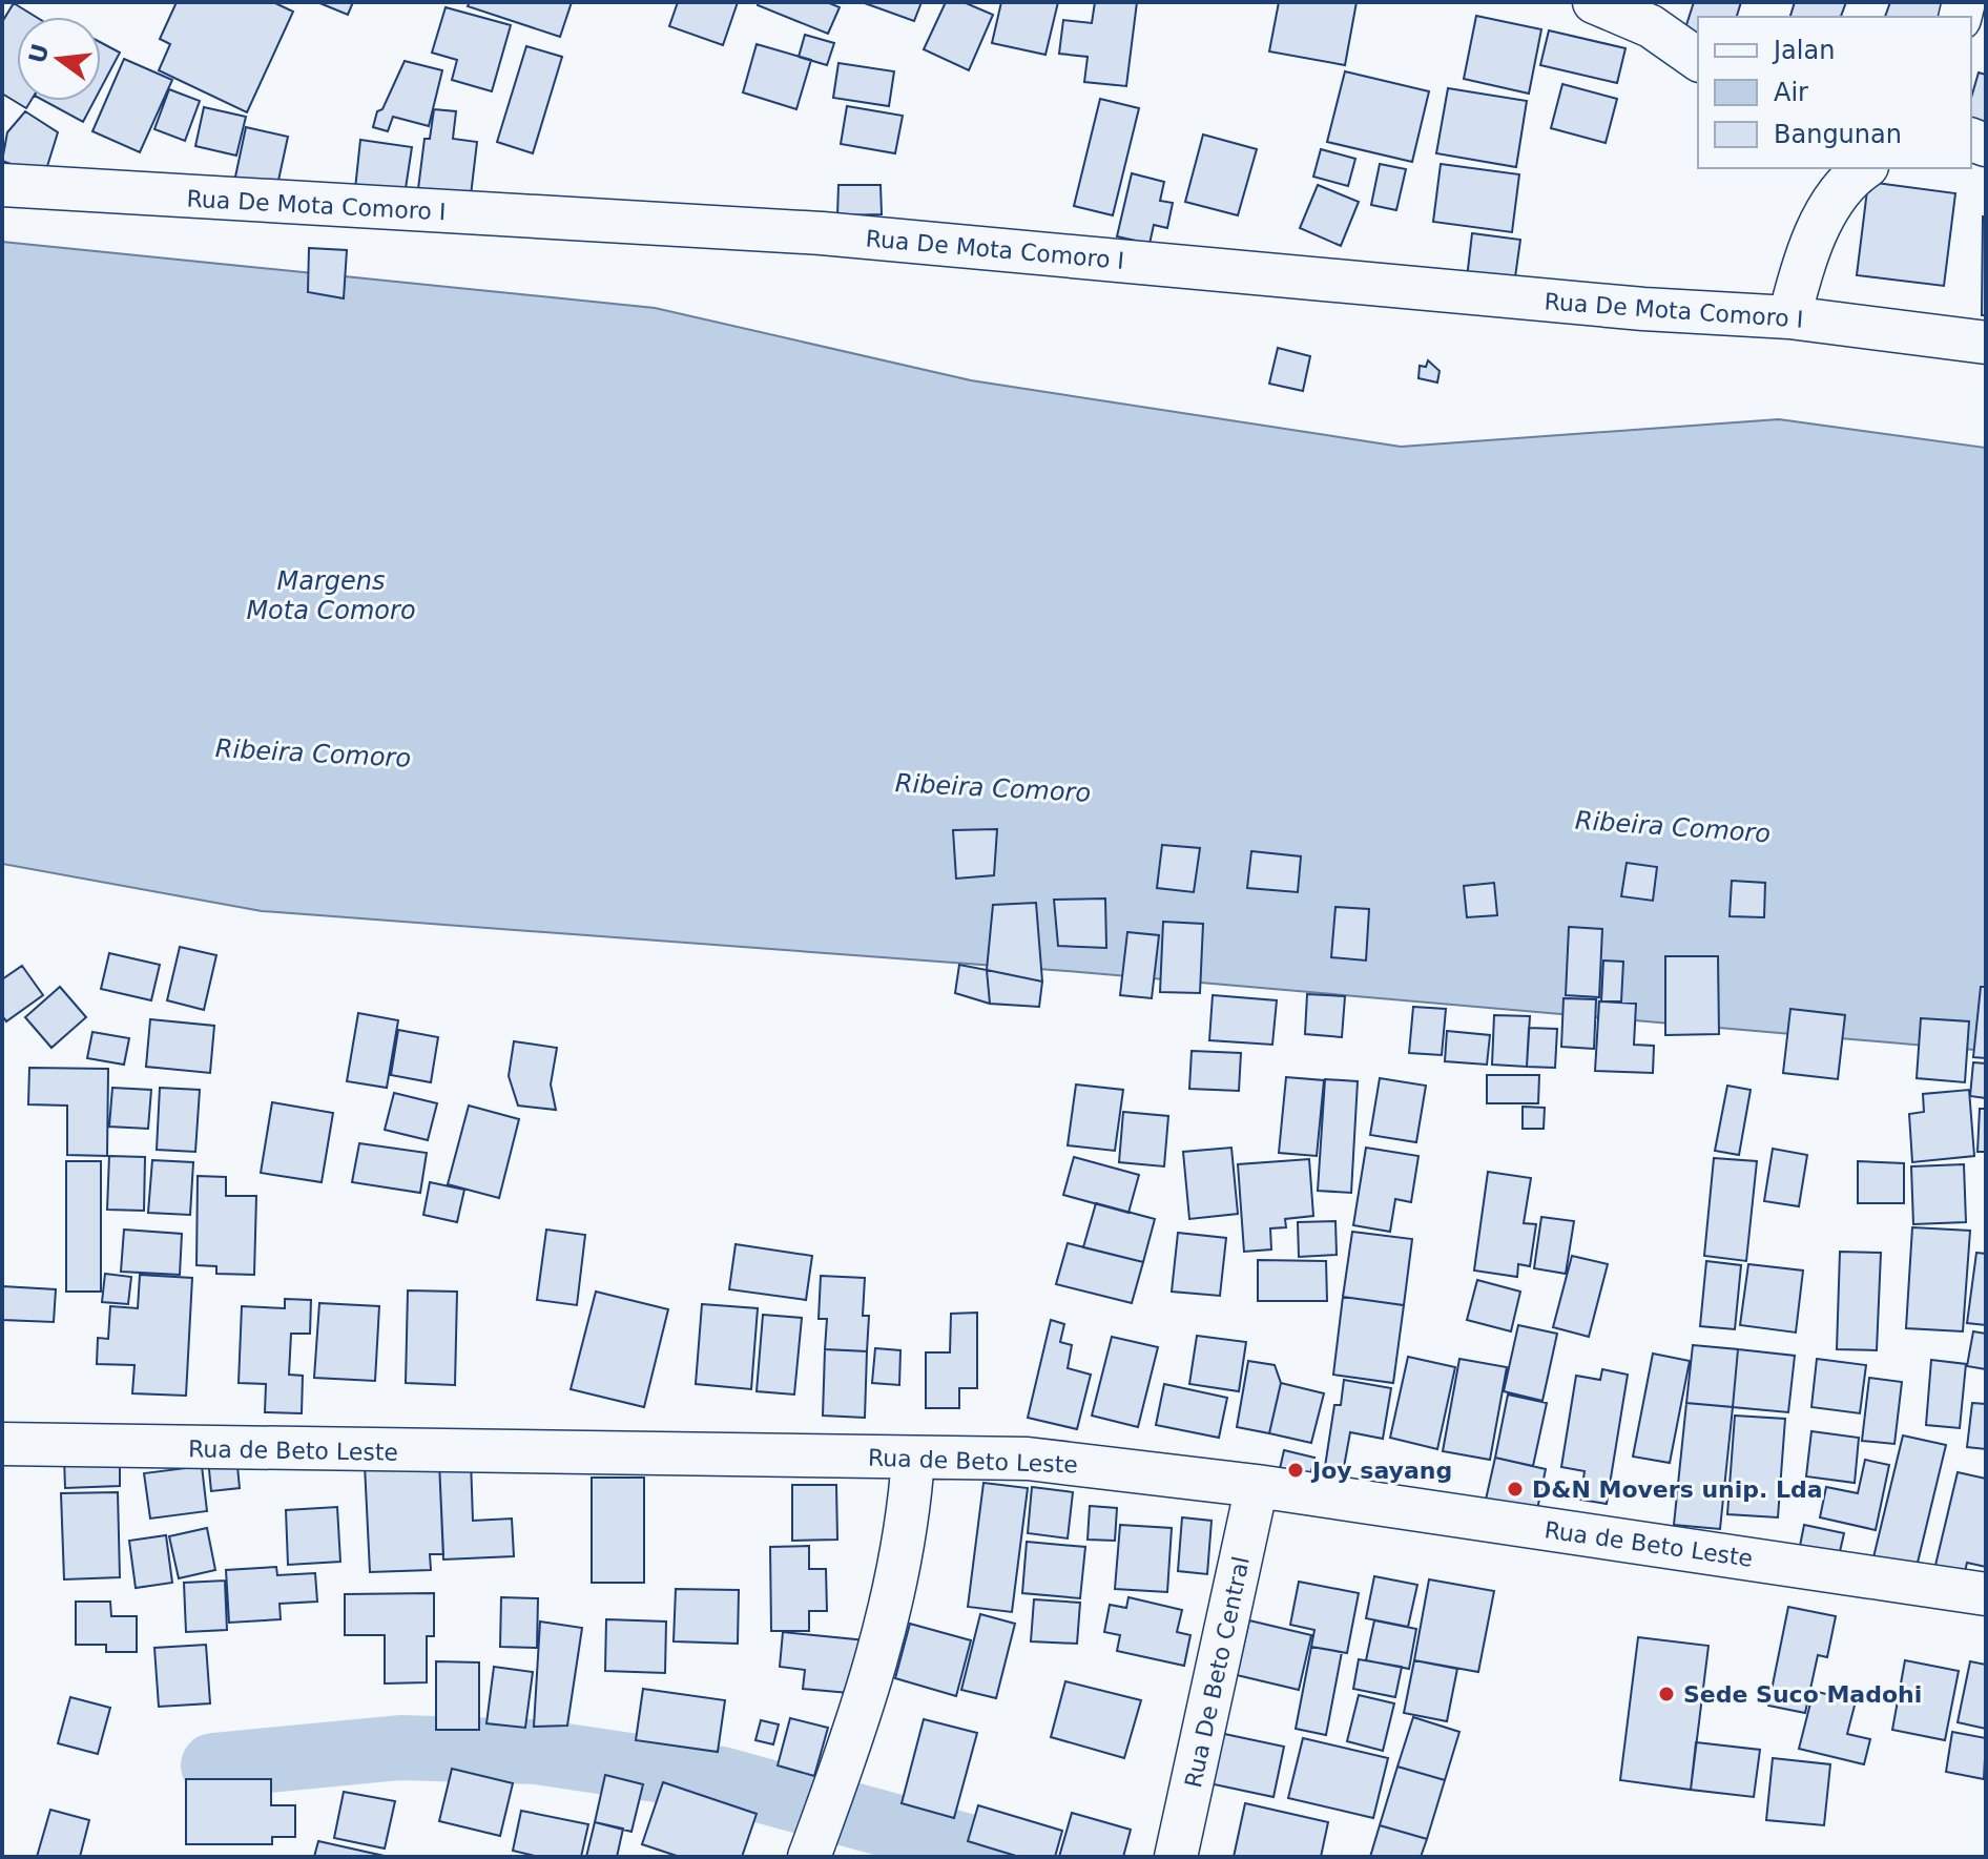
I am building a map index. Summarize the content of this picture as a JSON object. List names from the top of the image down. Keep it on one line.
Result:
{"streets":{"street":["Rua De Mota Comoro I","Rua de Beto Leste","Rua De Beto Central"]},"crossings":[["Rua de Beto Leste","Rua De Beto Central"]],"water":["Margens Mota Comoro","Ribeira Comoro"],"places":["Joy sayang","D&N Movers unip. Lda","Sede Suco Madohi"],"legend":["Jalan","Air","Bangunan"],"north":"left"}
